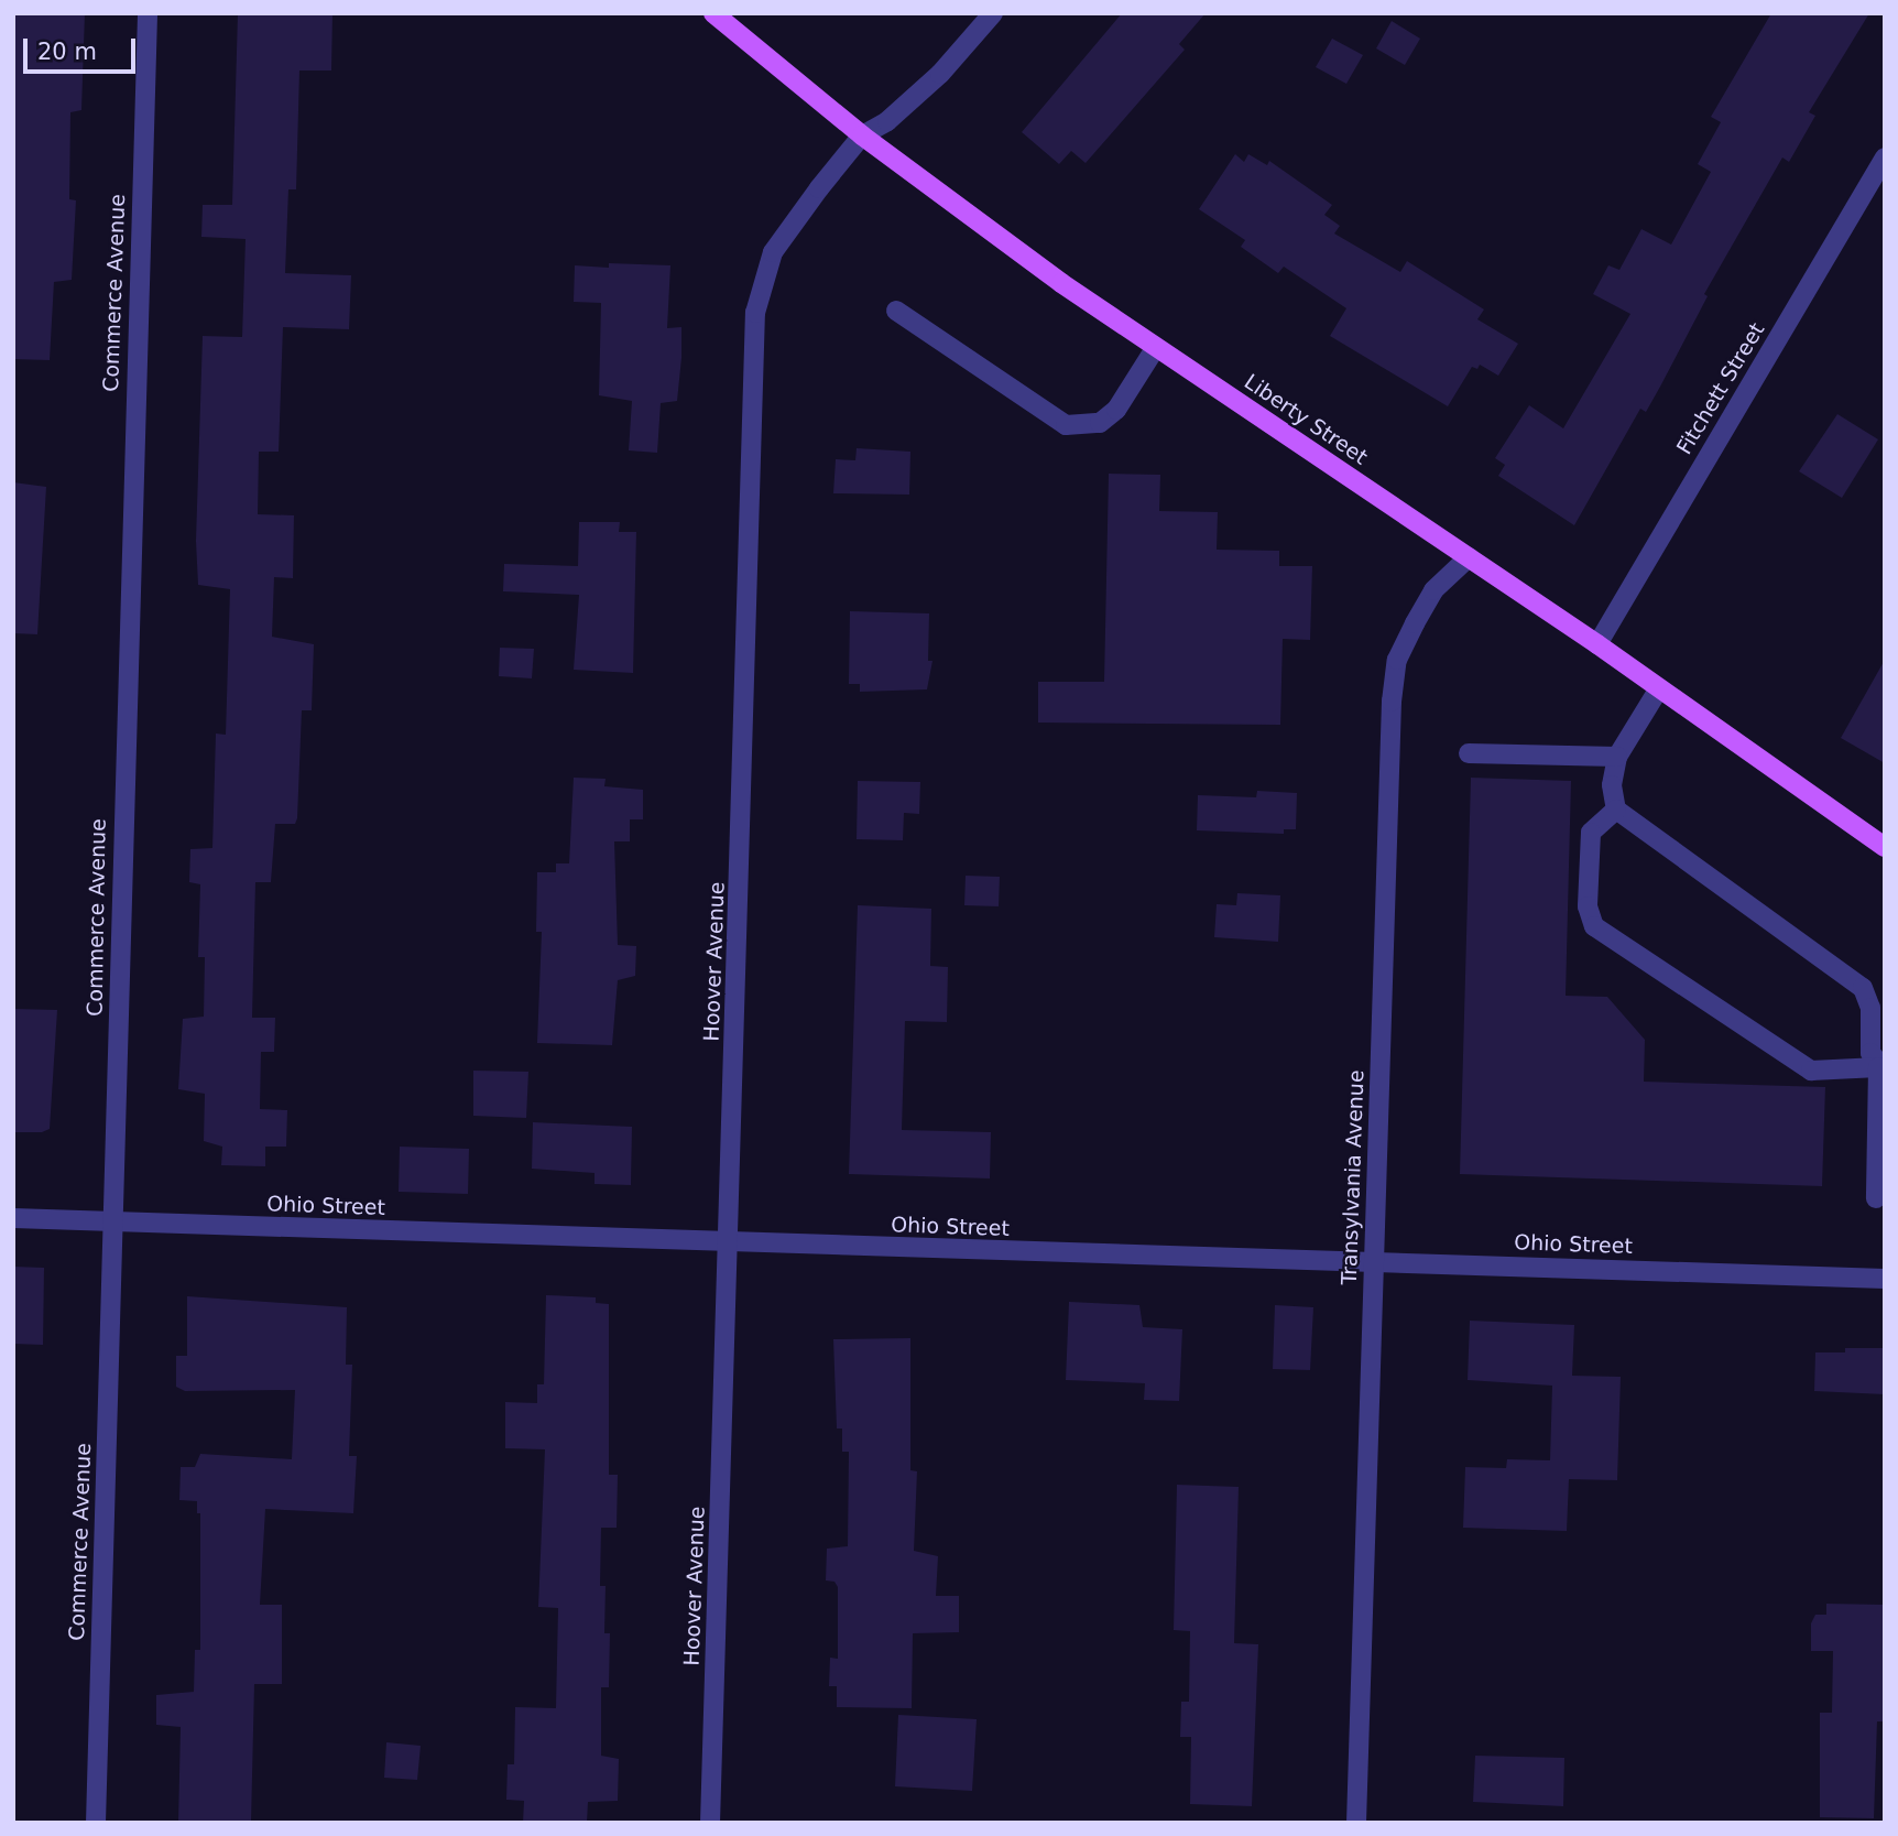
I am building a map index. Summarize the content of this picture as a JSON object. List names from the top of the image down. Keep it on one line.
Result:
{"streets":{"main road":["Liberty Street"],"street":["Commerce Avenue","Fitchett Street","Hoover Avenue","Transylvania Avenue","Ohio Street"]},"crossings":[["Commerce Avenue","Ohio Street"],["Fitchett Street","Liberty Street"],["Liberty Street","Hoover Avenue"],["Liberty Street","Transylvania Avenue"],["Hoover Avenue","Ohio Street"],["Transylvania Avenue","Ohio Street"]],"scale_bar":"20 m"}
